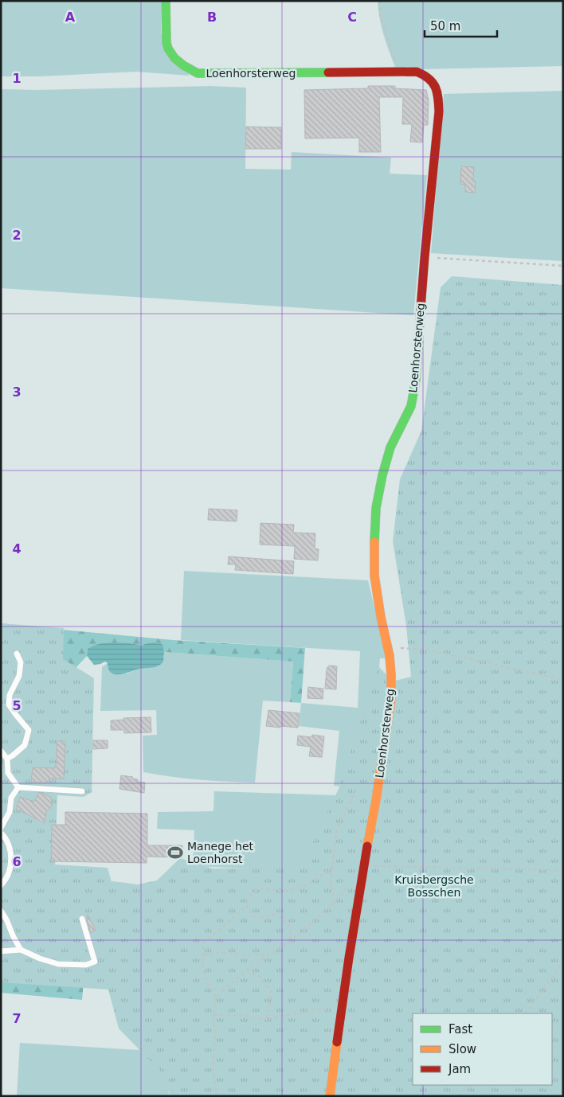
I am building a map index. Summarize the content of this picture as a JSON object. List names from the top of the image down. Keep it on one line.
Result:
{"streets":{"street":["Loenhorsterweg"]},"parks":["Kruisbergsche Bosschen"],"places":{"sports":["Manege het Loenhorst"]},"legend":["Fast","Slow","Jam"],"scale_bar":"50 m","grid":{"columns":["A","B","C"],"rows":["1","2","3","4","5","6","7"]}}
